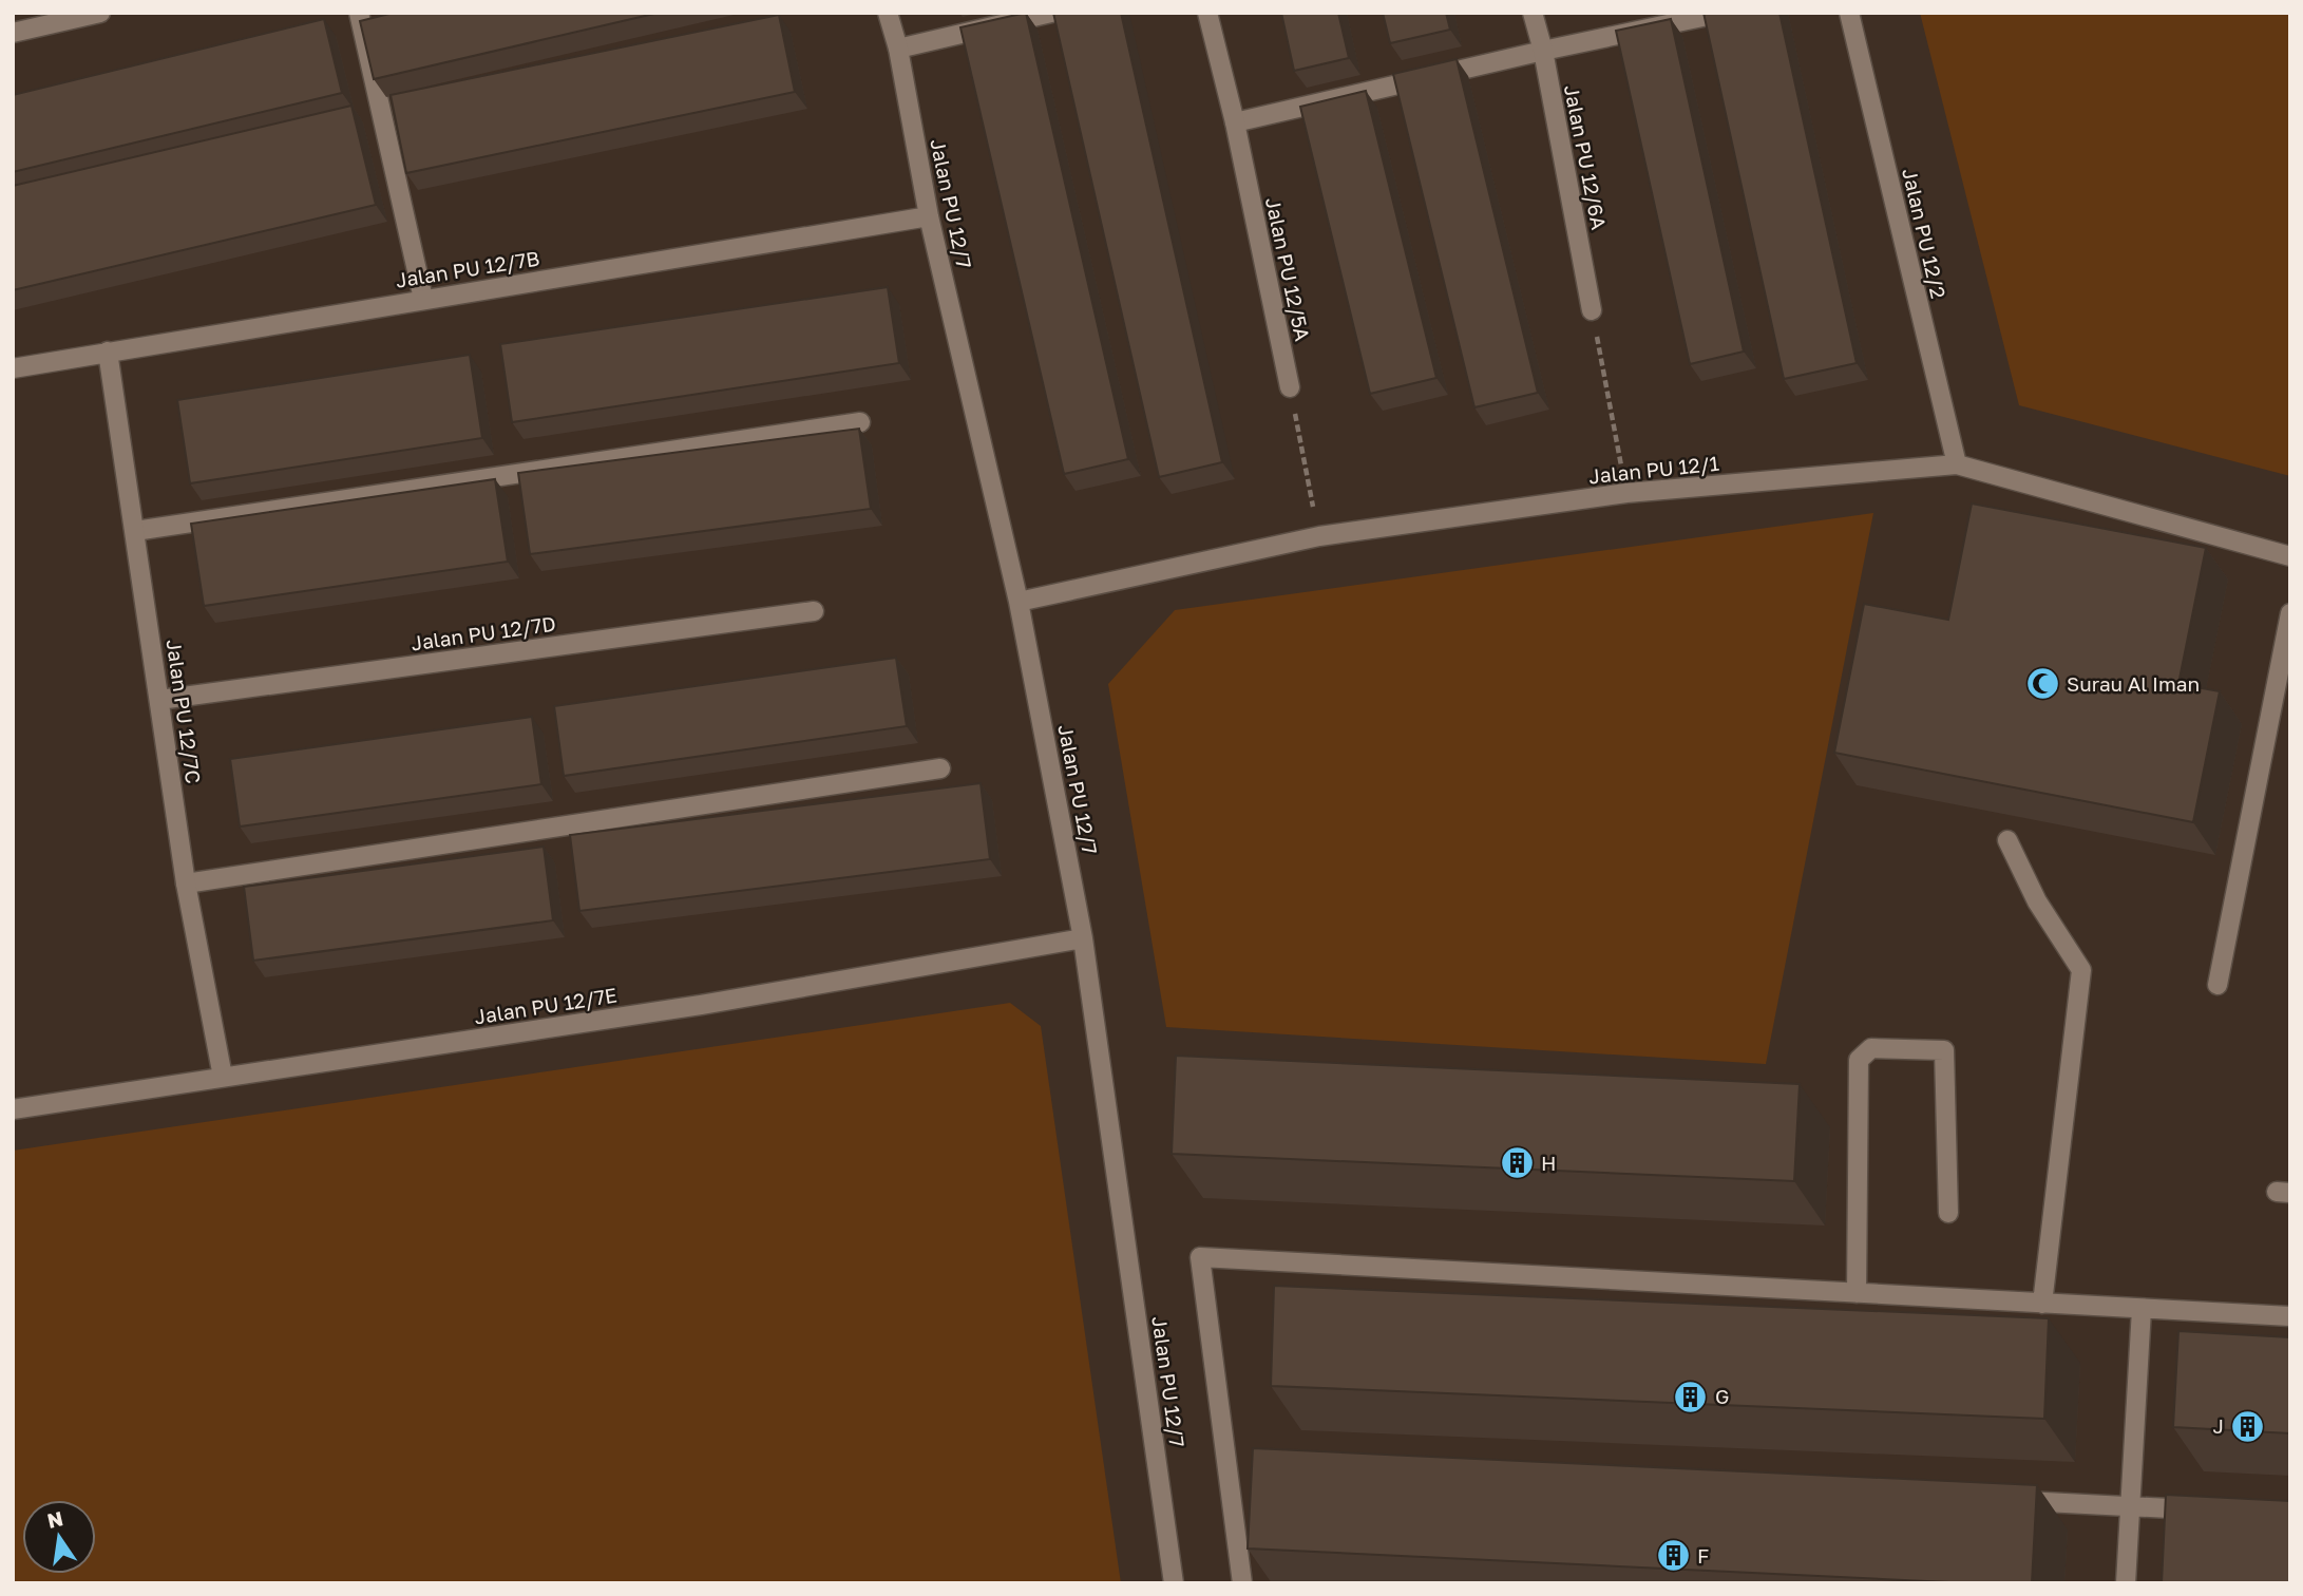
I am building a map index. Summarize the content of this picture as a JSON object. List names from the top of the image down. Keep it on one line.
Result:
{"streets":{"street":["Jalan PU 12/6A","Jalan PU 12/7","Jalan PU 12/2","Jalan PU 12/7B","Jalan PU 12/5A","Jalan PU 12/1","Jalan PU 12/7D","Jalan PU 12/7C","Jalan PU 12/7E"]},"crossings":[["Jalan PU 12/7","Jalan PU 12/7B"],["Jalan PU 12/7","Jalan PU 12/1"],["Jalan PU 12/7","Jalan PU 12/7E"],["Jalan PU 12/2","Jalan PU 12/1"],["Jalan PU 12/7B","Jalan PU 12/7C"],["Jalan PU 12/7D","Jalan PU 12/7C"],["Jalan PU 12/7C","Jalan PU 12/7E"]],"places":{"mosque":["Surau Al Iman"],"building":["H","G","J","F"]},"north":"top"}
